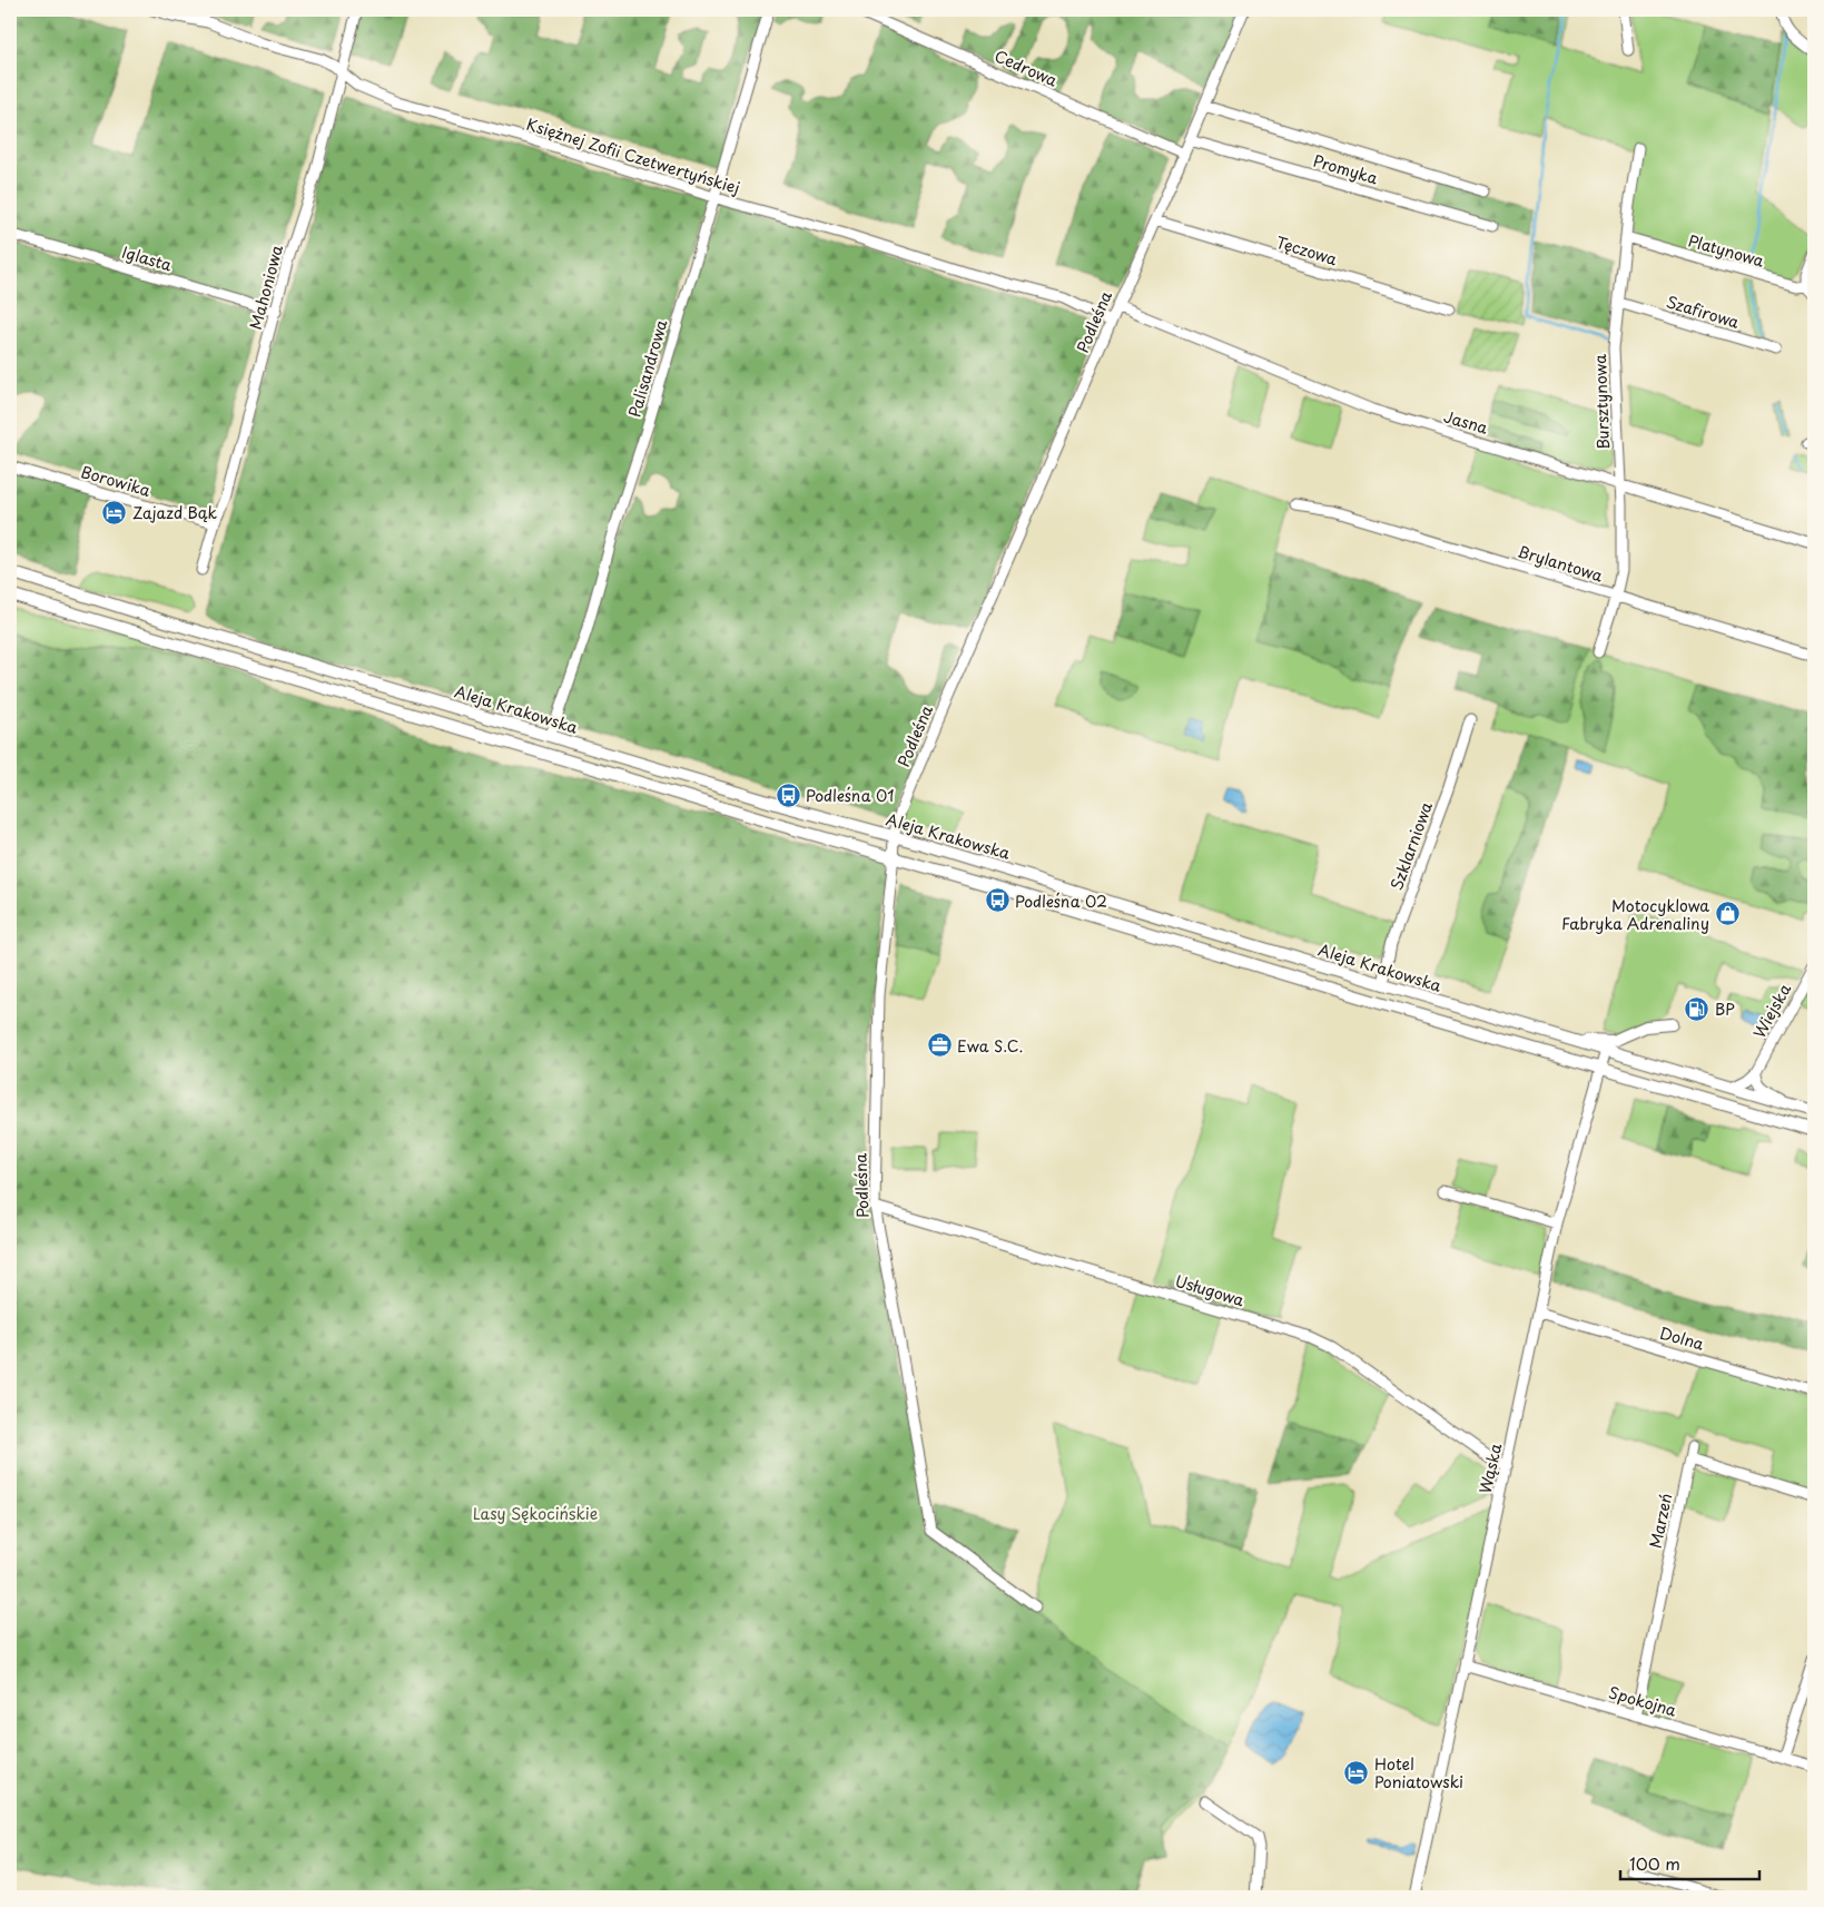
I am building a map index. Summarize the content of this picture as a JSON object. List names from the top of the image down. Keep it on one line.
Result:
{"streets":{"main road":["Aleja Krakowska"],"street":["Cedrowa","Księżnej Zofii Czetwertyńskiej","Promyka","Tęczowa","Platynowa","Iglasta","Mahoniowa","Szafirowa","Podleśna","Palisandrowa","Bursztynowa","Jasna","Borowika","Brylantowa","Szklarniowa","Wiejska","Usługowa","Dolna","Wąska","Marzeń","Spokojna"]},"crossings":[["Cedrowa","Podleśna"],["Księżnej Zofii Czetwertyńskiej","Mahoniowa"],["Księżnej Zofii Czetwertyńskiej","Podleśna"],["Księżnej Zofii Czetwertyńskiej","Palisandrowa"],["Promyka","Podleśna"],["Tęczowa","Podleśna"],["Platynowa","Bursztynowa"],["Iglasta","Mahoniowa"],["Mahoniowa","Borowika"],["Szafirowa","Bursztynowa"],["Podleśna","Jasna"],["Podleśna","Aleja Krakowska"],["Podleśna","Usługowa"],["Palisandrowa","Aleja Krakowska"],["Bursztynowa","Jasna"],["Bursztynowa","Brylantowa"],["Aleja Krakowska","Szklarniowa"],["Aleja Krakowska","Wąska"],["Usługowa","Wąska"],["Dolna","Wąska"],["Wąska","Spokojna"],["Marzeń","Spokojna"]],"parks":["Lasy Sękocińskie"],"places":{"hotel":["Zajazd Bąk","Hotel Poniatowski"],"bus stop":["Podleśna 01","Podleśna 02"],"shop":["Motocyklowa Fabryka Adrenaliny"],"fuel station":["BP"],"office":["Ewa S.C."]},"scale_bar":"100 m"}
